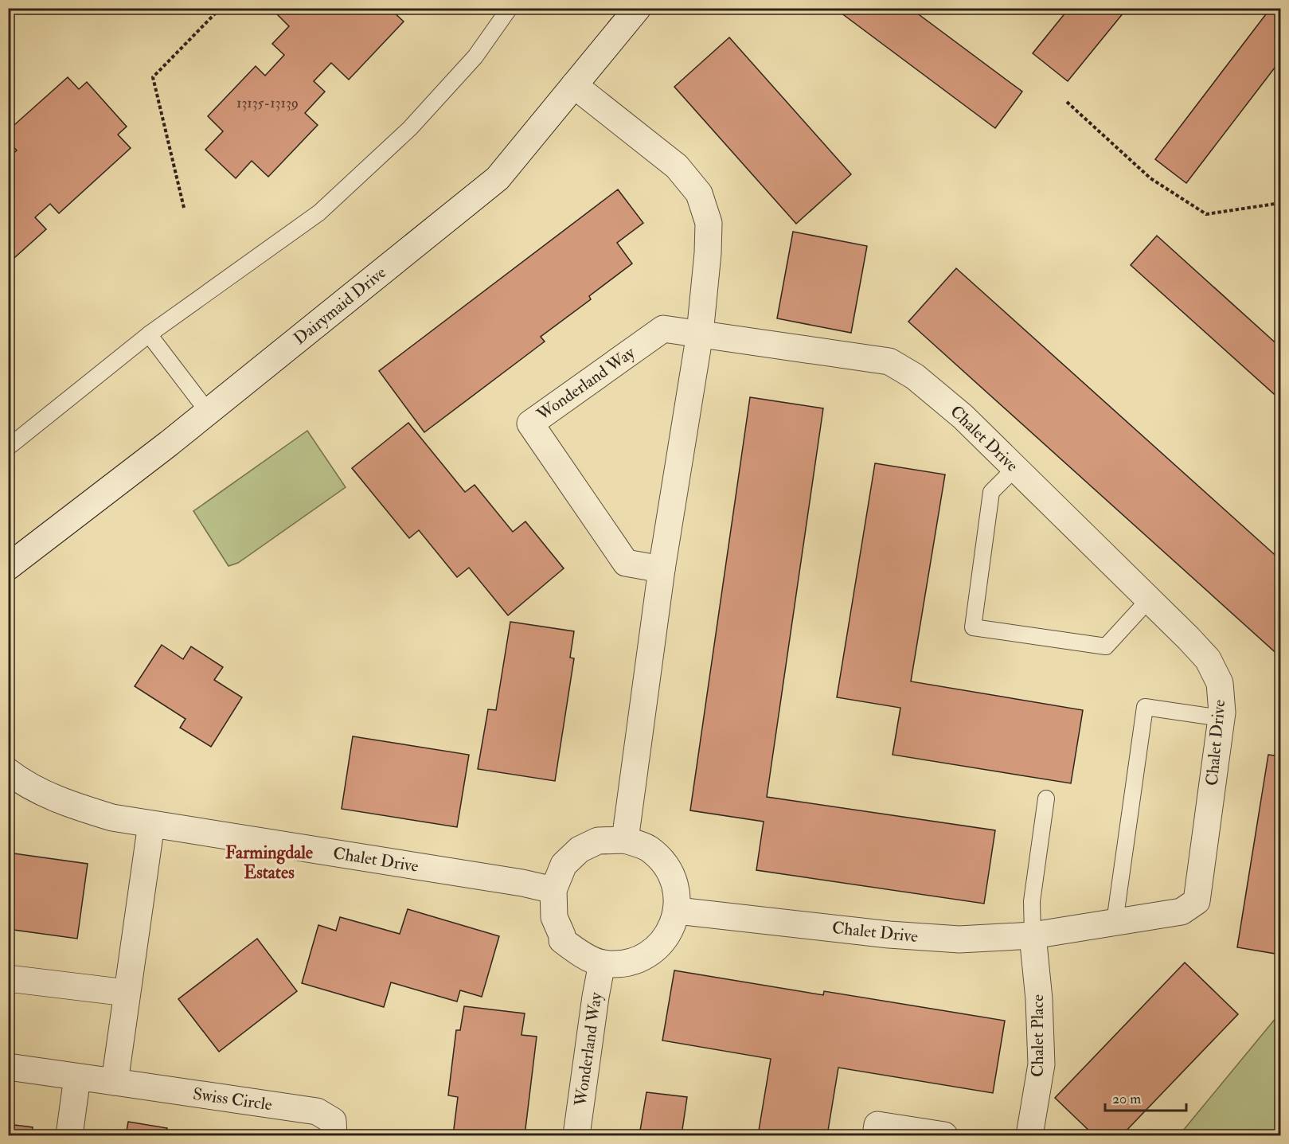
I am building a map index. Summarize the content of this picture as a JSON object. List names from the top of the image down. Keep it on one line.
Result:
{"streets":{"street":["Dairymaid Drive","Wonderland Way","Chalet Drive","Chalet Place","Swiss Circle"]},"crossings":[["Wonderland Way","Chalet Drive"],["Chalet Drive","Chalet Place"]],"districts":["Farmingdale Estates"],"house_numbers":["13135-13139"],"scale_bar":"20 m"}
